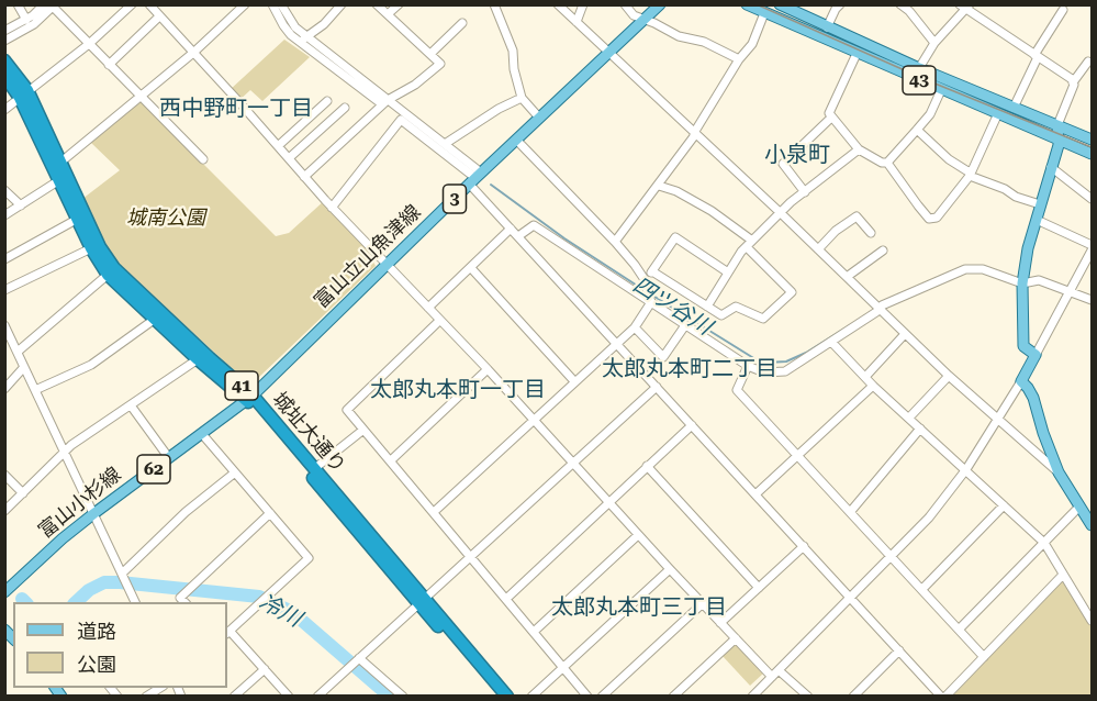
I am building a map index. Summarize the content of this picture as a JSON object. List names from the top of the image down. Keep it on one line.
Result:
{"streets":{"highway":["41","城址大通り"],"main road":["43","3","富山立山魚津線","62","富山小杉線"]},"crossings":[["富山立山魚津線","城址大通り"],["富山立山魚津線","富山小杉線"],["城址大通り","富山小杉線"]],"districts":["西中野町一丁目","小泉町","太郎丸本町二丁目","太郎丸本町一丁目","太郎丸本町三丁目"],"water":["四ツ谷川","冷川"],"parks":["城南公園"],"legend":["道路","公園"]}
